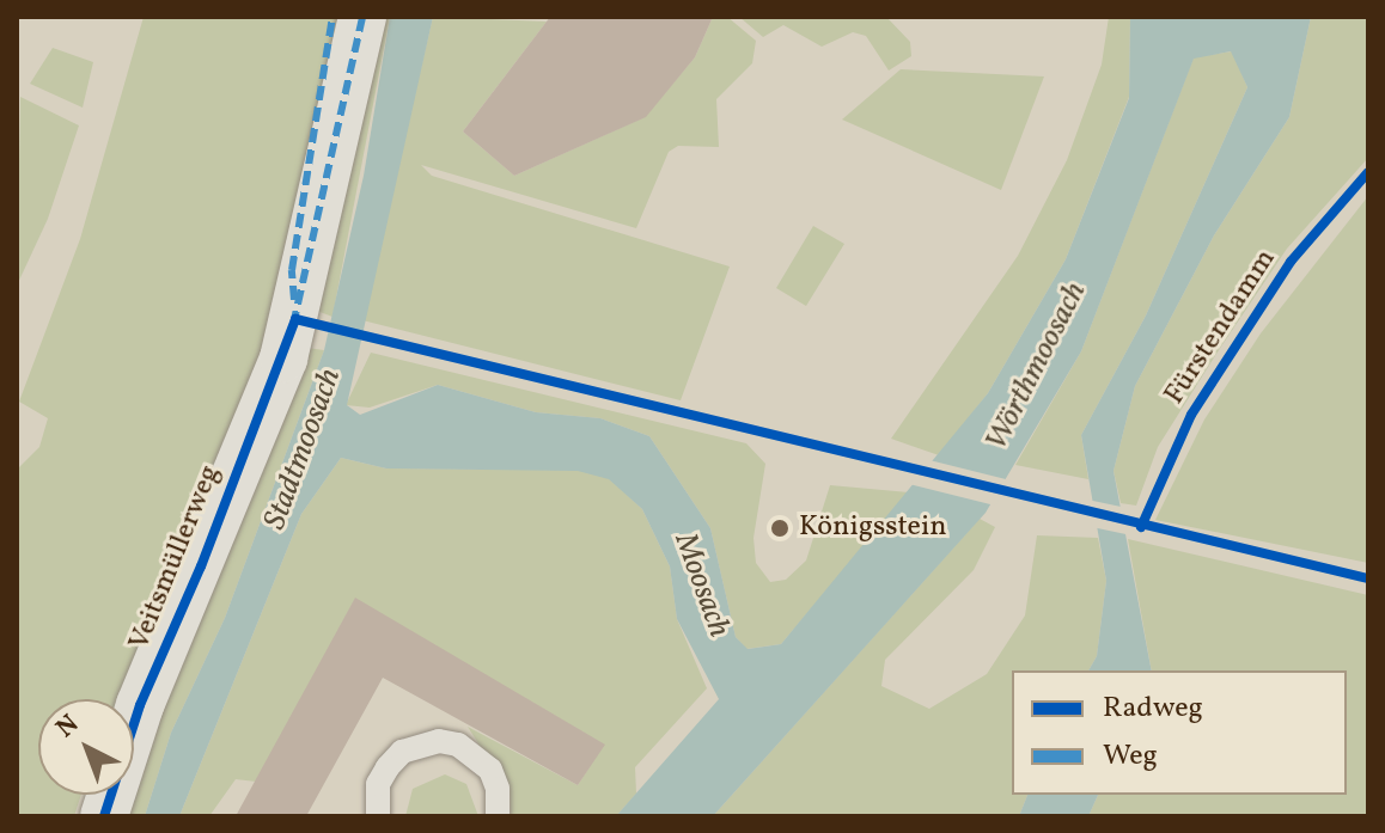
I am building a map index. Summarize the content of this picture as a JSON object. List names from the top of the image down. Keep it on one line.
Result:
{"streets":{"street":["Veitsmüllerweg"],"cycle path":["Fürstendamm"]},"water":["Wörthmoosach","Stadtmoosach","Moosach"],"places":["Königsstein"],"legend":["Radweg","Weg"],"north":"top left"}
